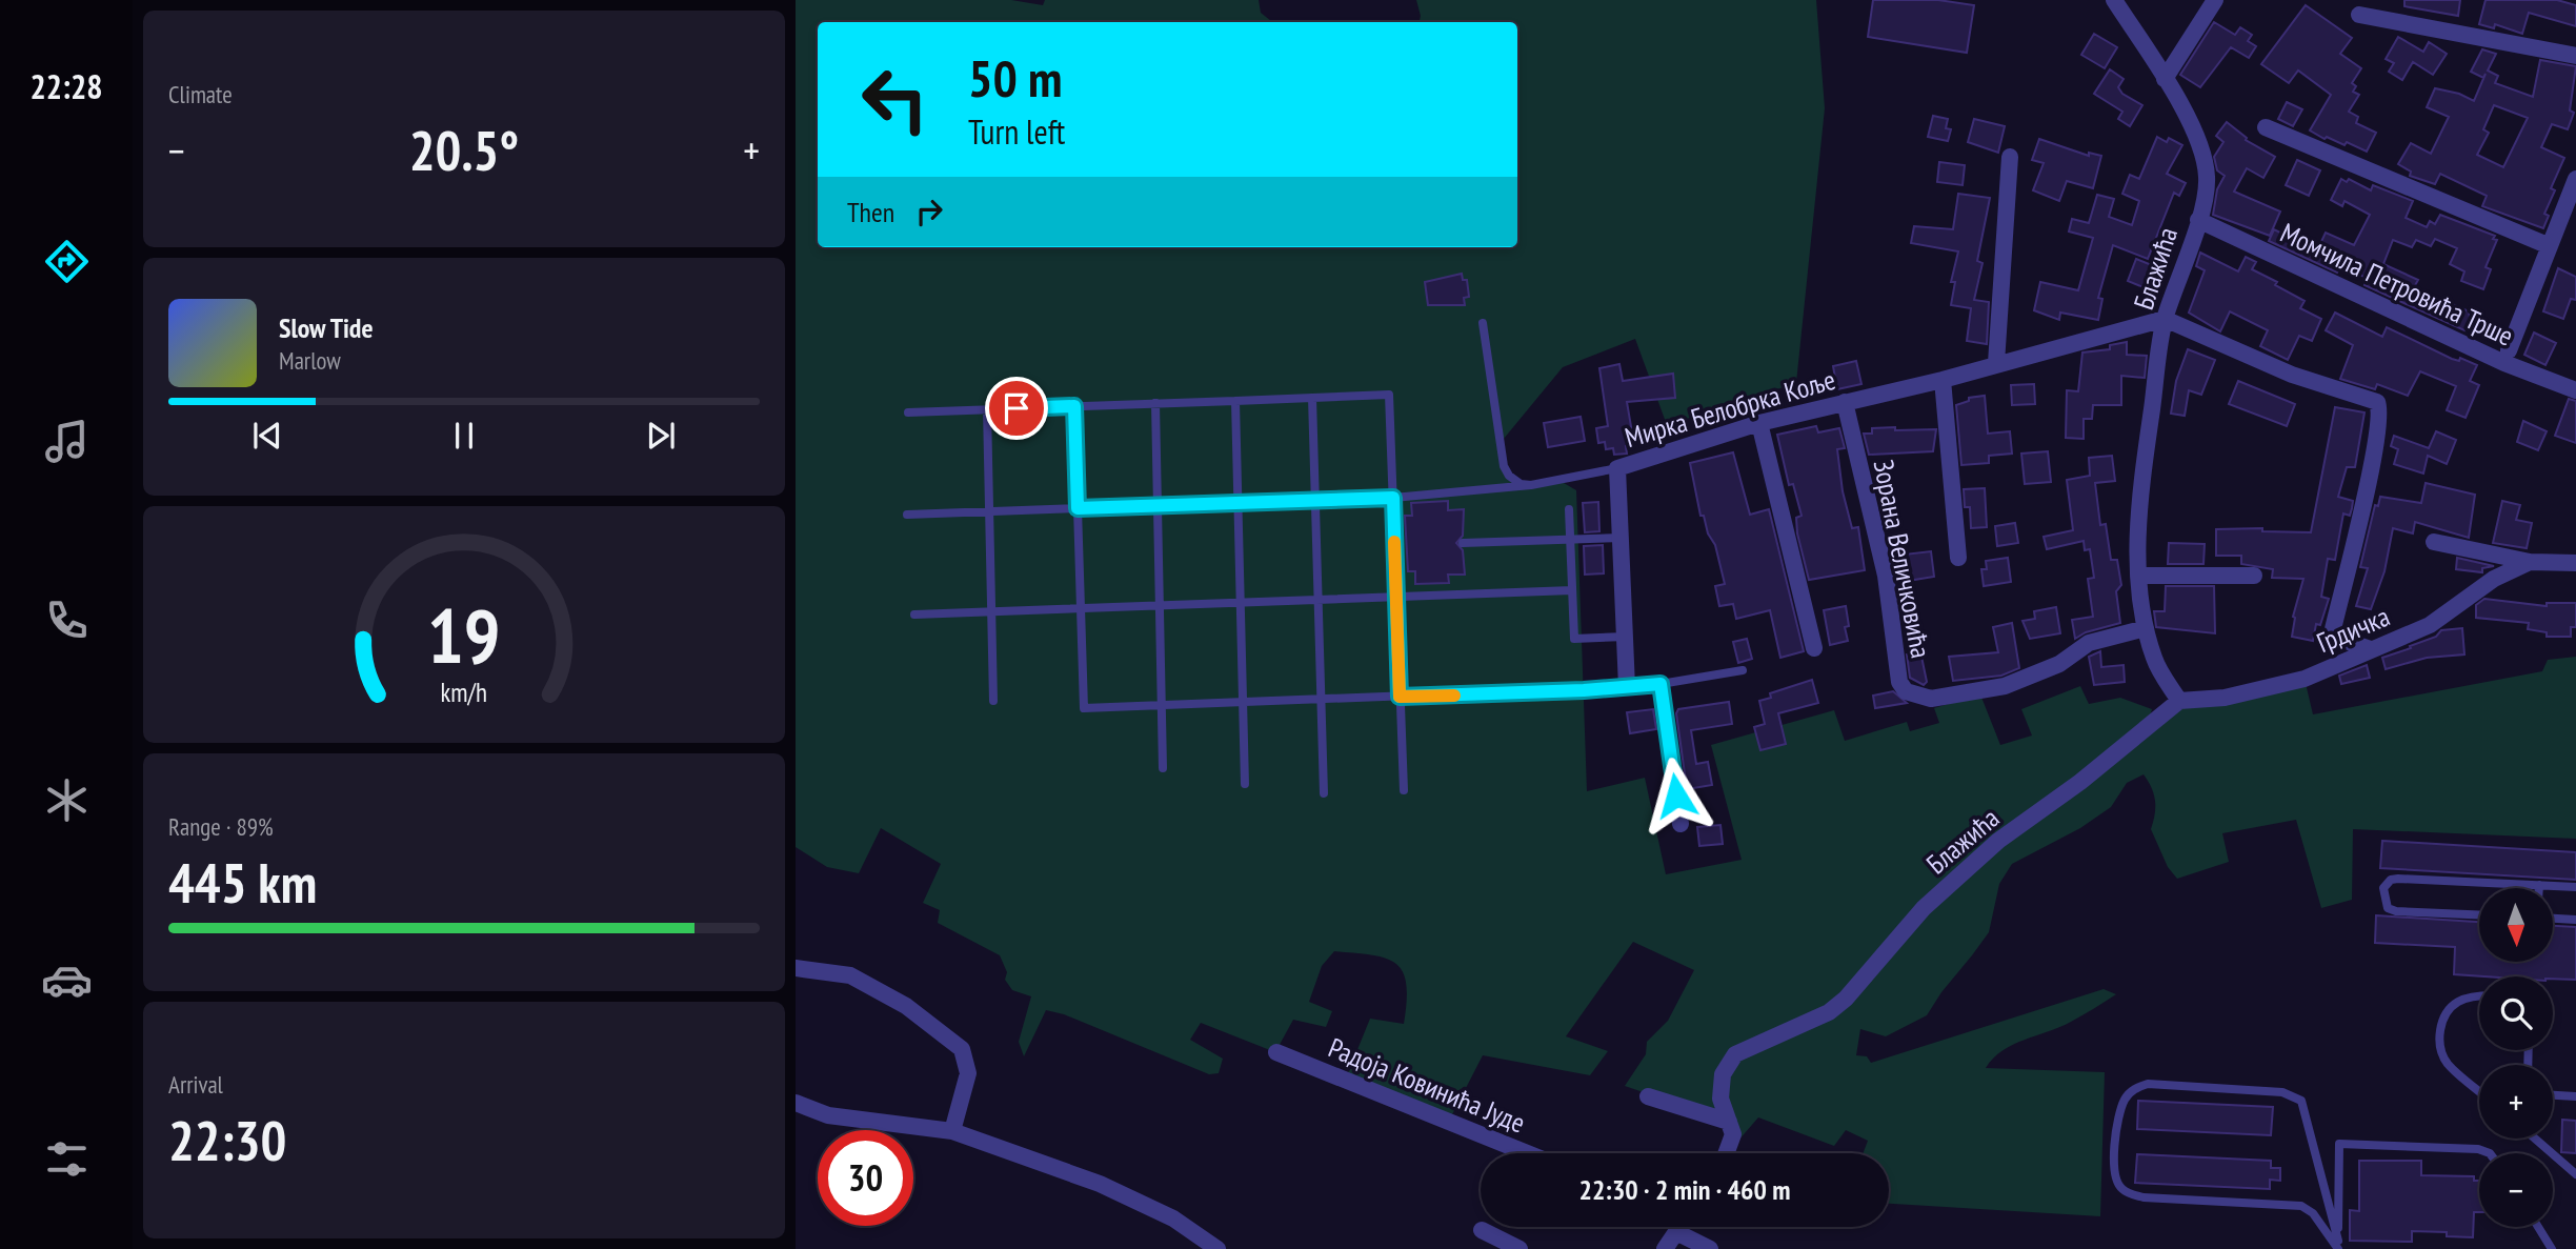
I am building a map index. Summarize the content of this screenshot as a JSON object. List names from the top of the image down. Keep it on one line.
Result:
{"streets":{"street":["Блажића","Момчила Петровића Трше","Мирка Белобрка Коље","Зорана Величковића","Грдичка","Радоја Ковинића Јуде"]},"crossings":[["Блажића","Момчила Петровића Трше"],["Блажића","Мирка Белобрка Коље"],["Блажића","Зорана Величковића"],["Блажића","Грдичка"],["Мирка Белобрка Коље","Зорана Величковића"]],"north":"bottom","page":{"tabs":"22:28","tile":["Climate",["Range · 89%","445 km"],["Arrival","22:30"]],"turn":["50 m","Turn left"],"heat":["−","20.5°","+"],"then":"Then","song":["Slow Tide","Marlow"],"map_buttons":["+","−"],"limit":"30","trip":"22:30 · 2 min · 460 m","gauge":["19","km/h"]}}
